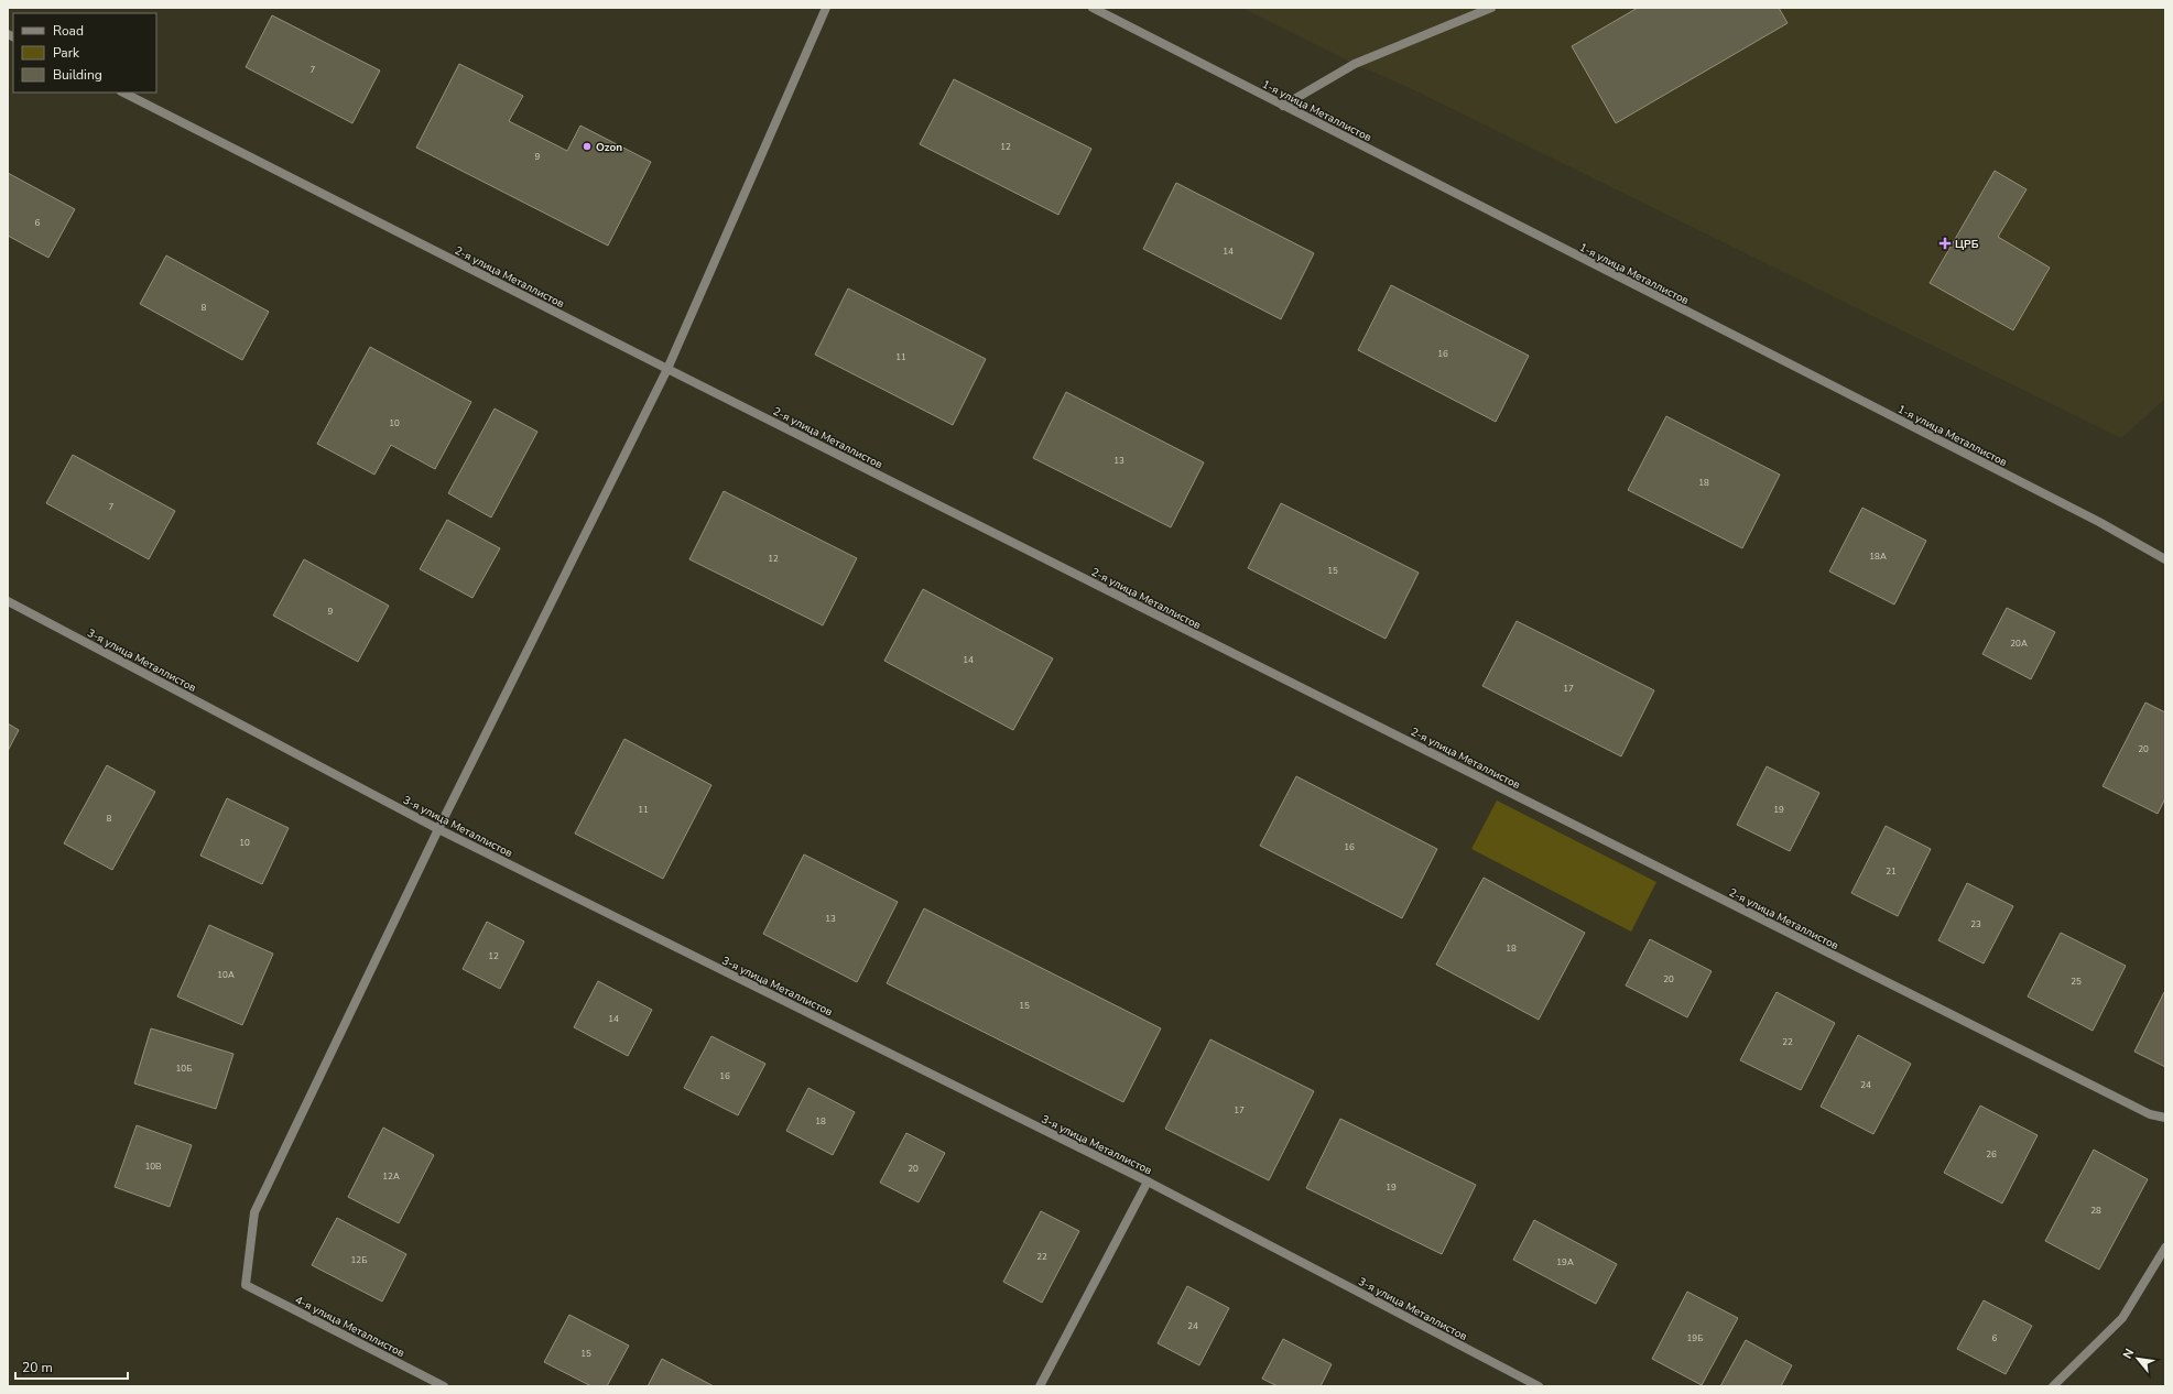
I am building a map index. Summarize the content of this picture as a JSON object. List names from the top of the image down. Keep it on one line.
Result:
{"streets":{"street":["1-я улица Металлистов","2-я улица Металлистов","3-я улица Металлистов","4-я улица Металлистов"]},"crossings":[["3-я улица Металлистов","4-я улица Металлистов"]],"places":{"other":["Ozon"],"health":["ЦРБ"]},"house_numbers":["7","12","9","6","14","8","16","11","10","13","18","7","18А","12","15","9","20А","14","17","20","11","19","8","10","16","21","13","23","18","12","10А","20","25","15","14","22","10Б","16","24","17","18","26","10В","20","12А","19","28","22","12Б","19А","24","19Б","6","15"],"legend":["Road","Park","Building"],"scale_bar":"20 m","north":"top left"}
